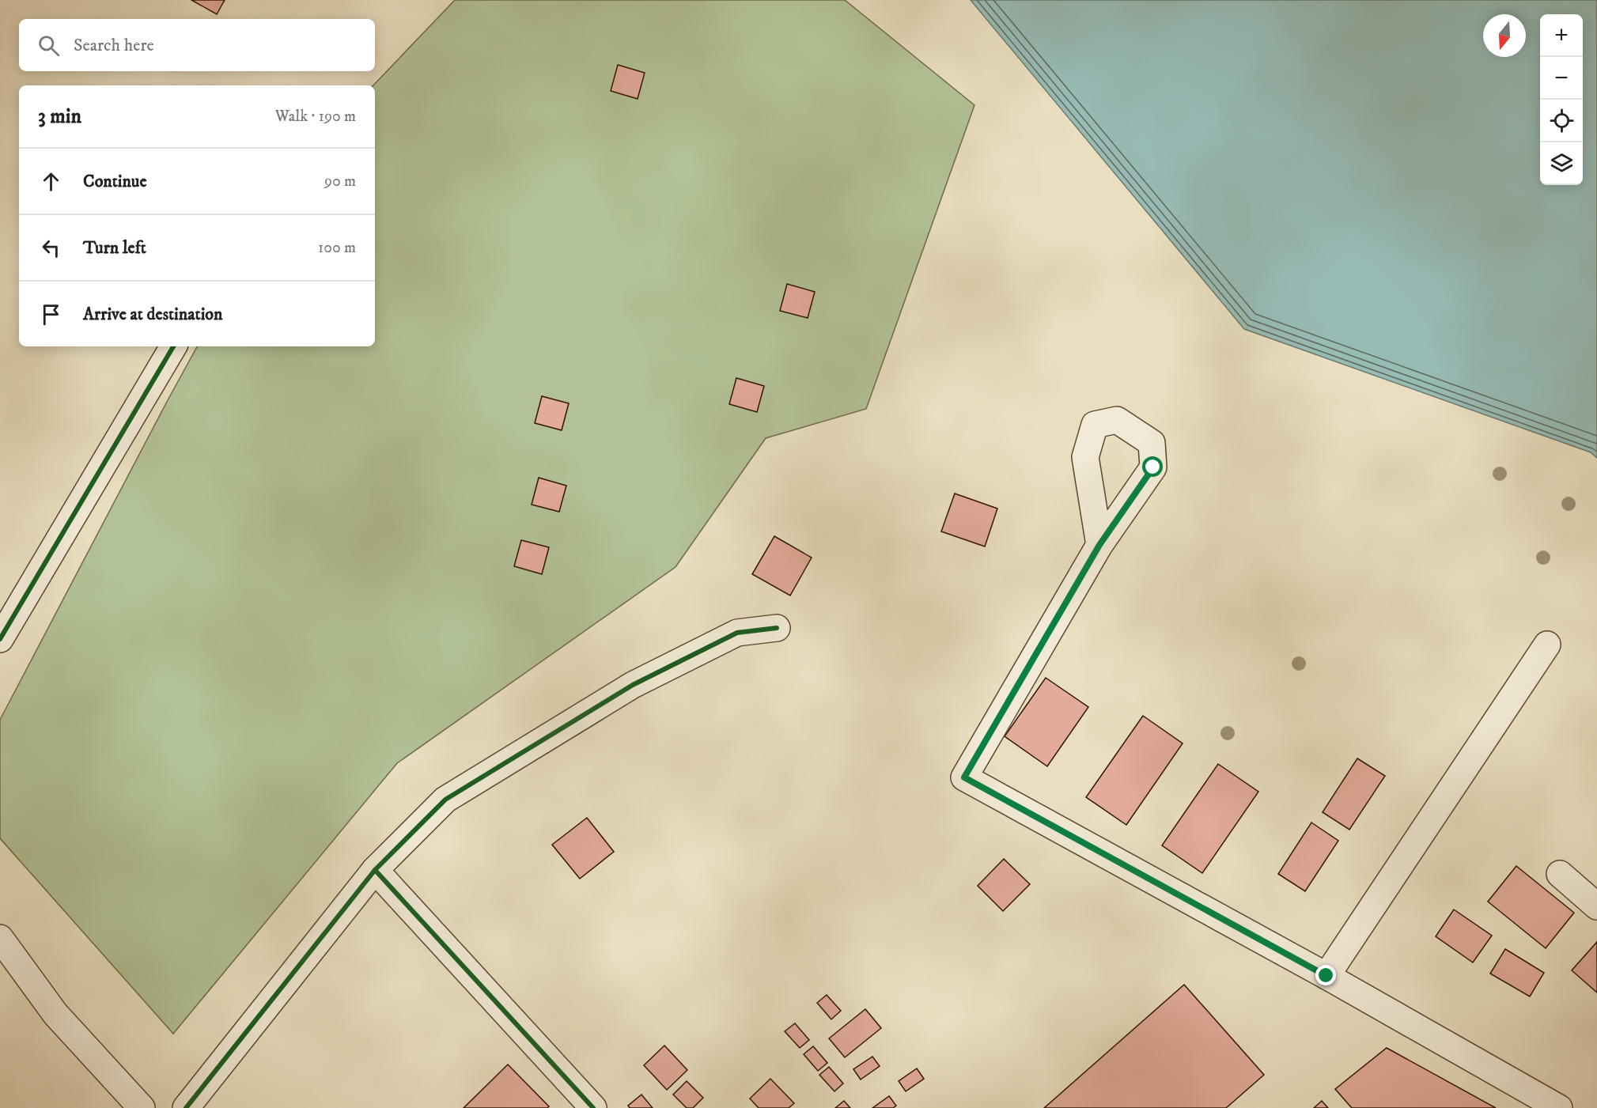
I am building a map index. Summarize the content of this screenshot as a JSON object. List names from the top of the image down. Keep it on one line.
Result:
{"north":"bottom","page":{"map_buttons":["+","−"],"search":"Search here","heading":["3 min","Walk · 190 m"],"list":[["Continue","90 m"],["Turn left","100 m"],"Arrive at destination"]}}
